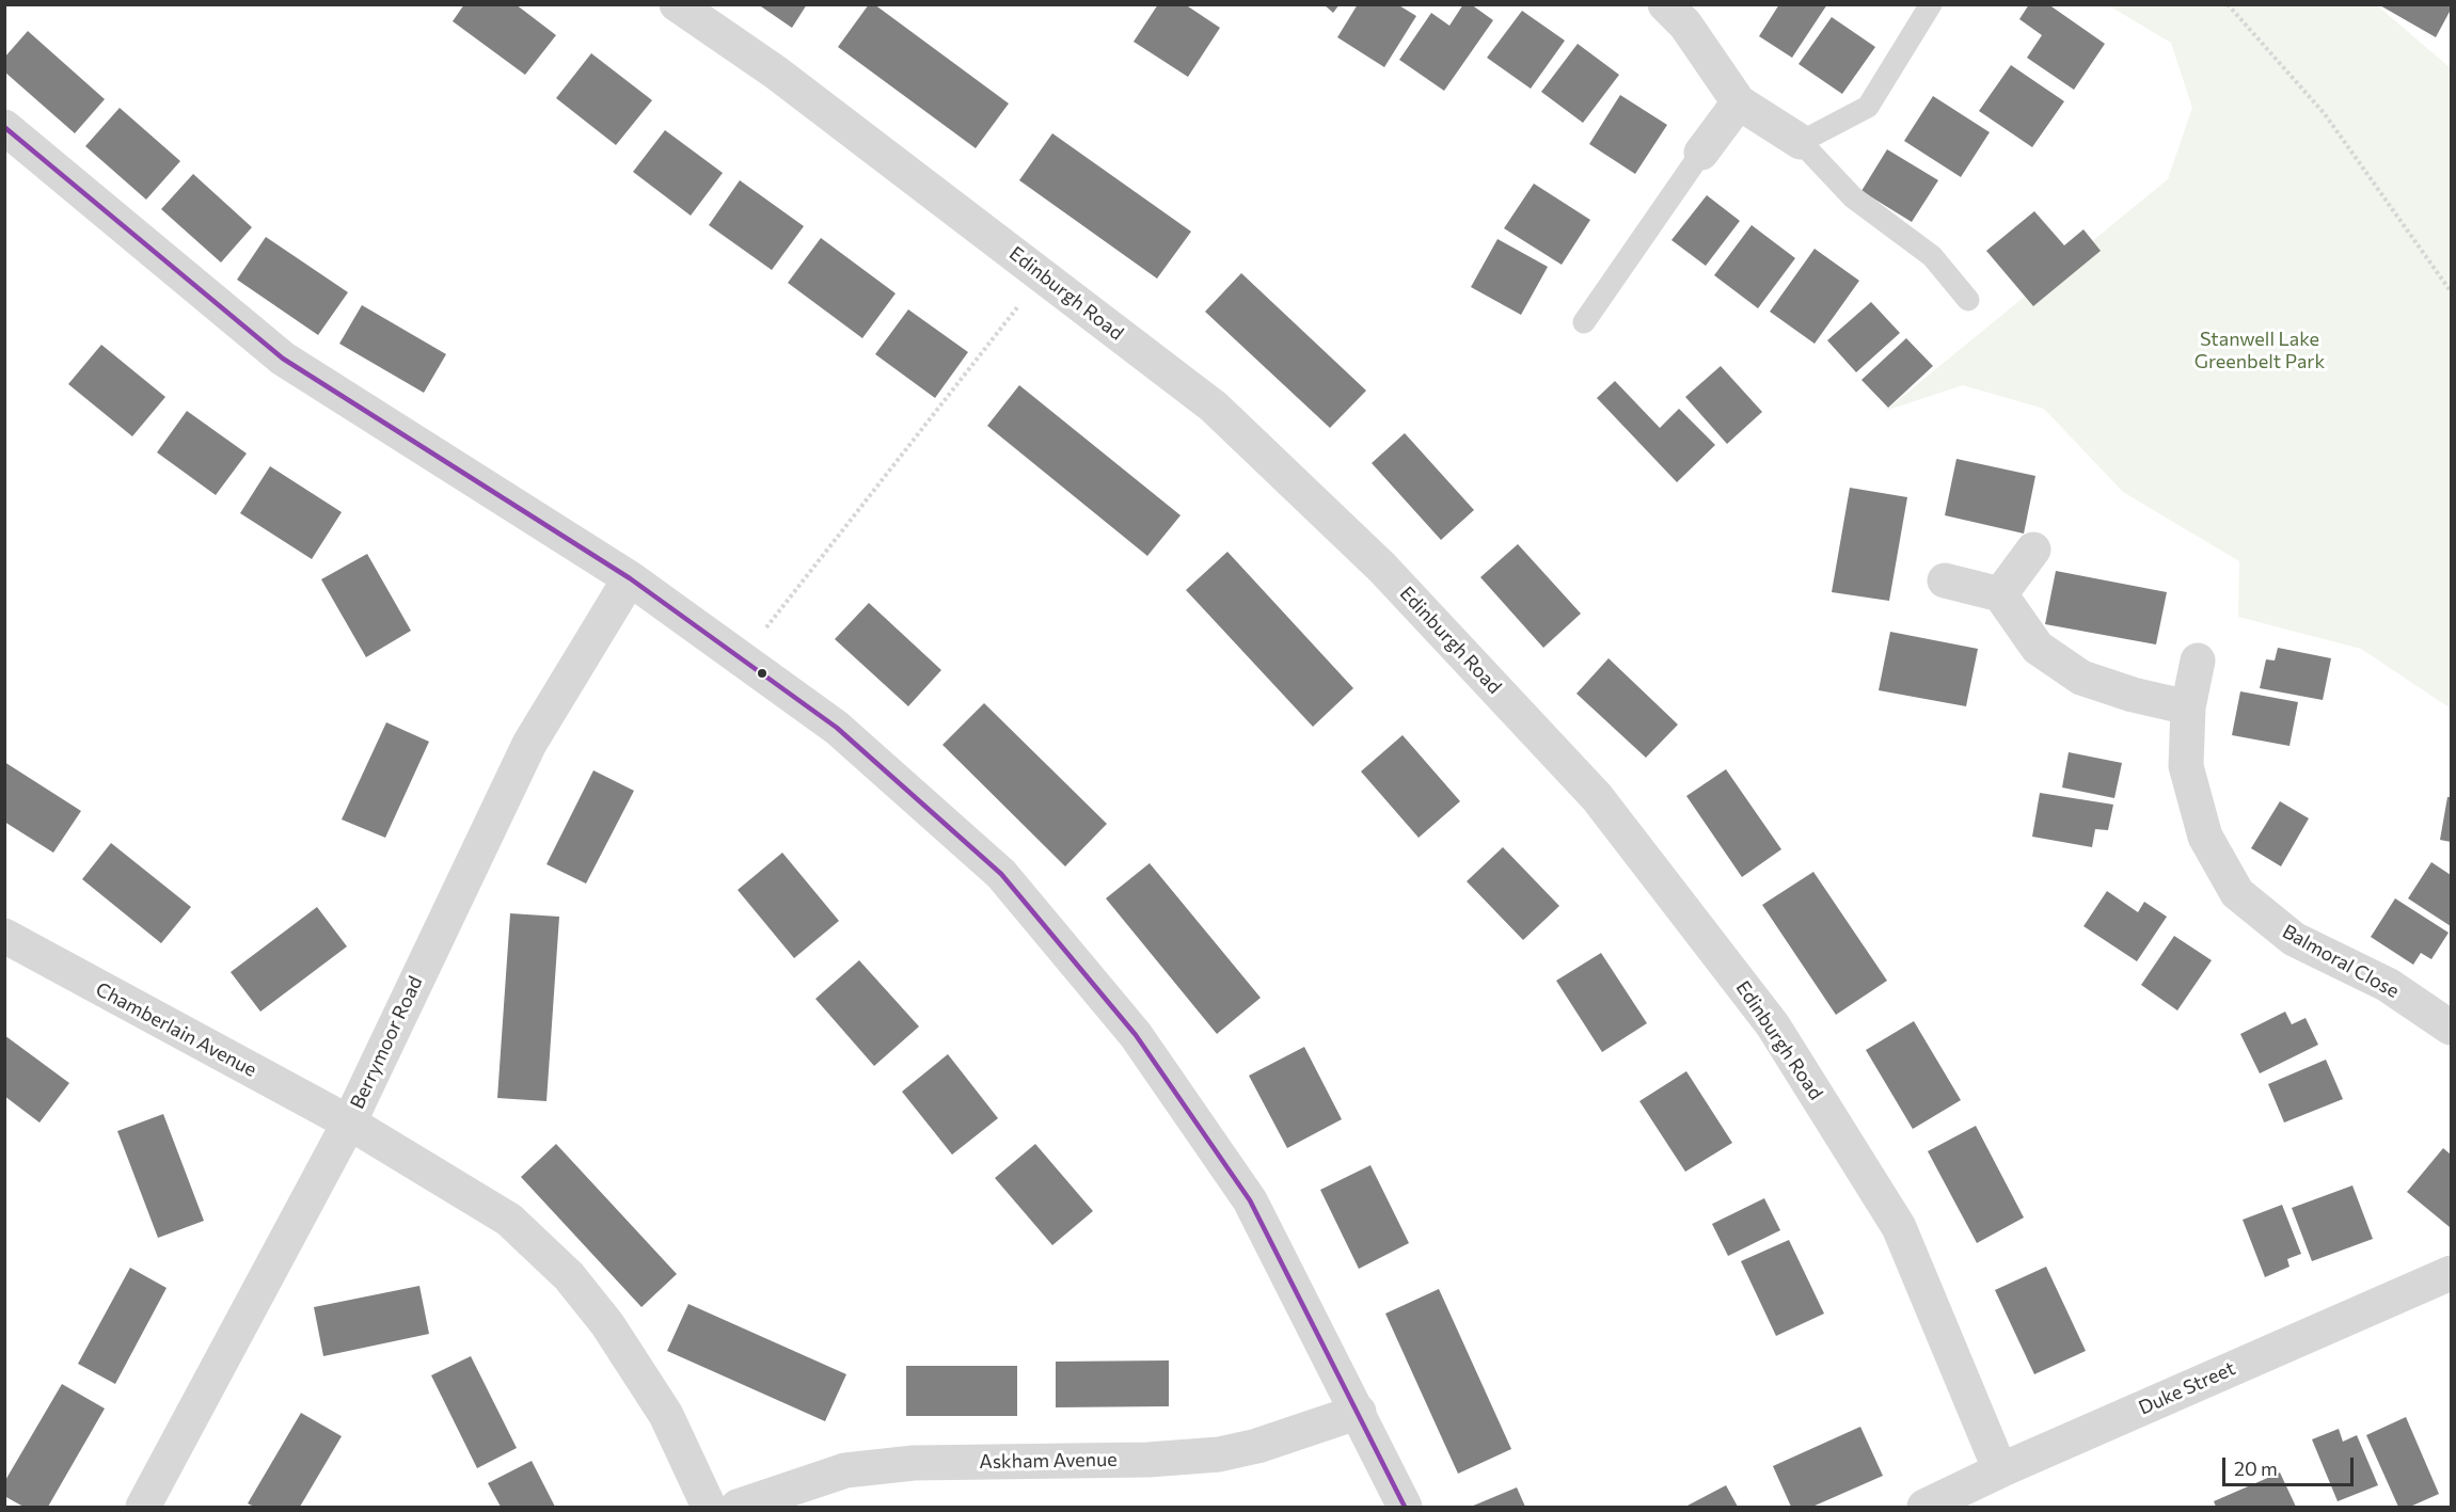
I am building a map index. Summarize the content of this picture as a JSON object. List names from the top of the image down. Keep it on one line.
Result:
{"streets":{"street":["Edinburgh Road","Balmoral Close","Chamberlain Avenue","Berrymoor Road","Duke Street","Askham Avenue"]},"crossings":[["Edinburgh Road","Duke Street"],["Chamberlain Avenue","Berrymoor Road"]],"parks":["Stanwell Lake Greenbelt Park"],"scale_bar":"20 m"}
